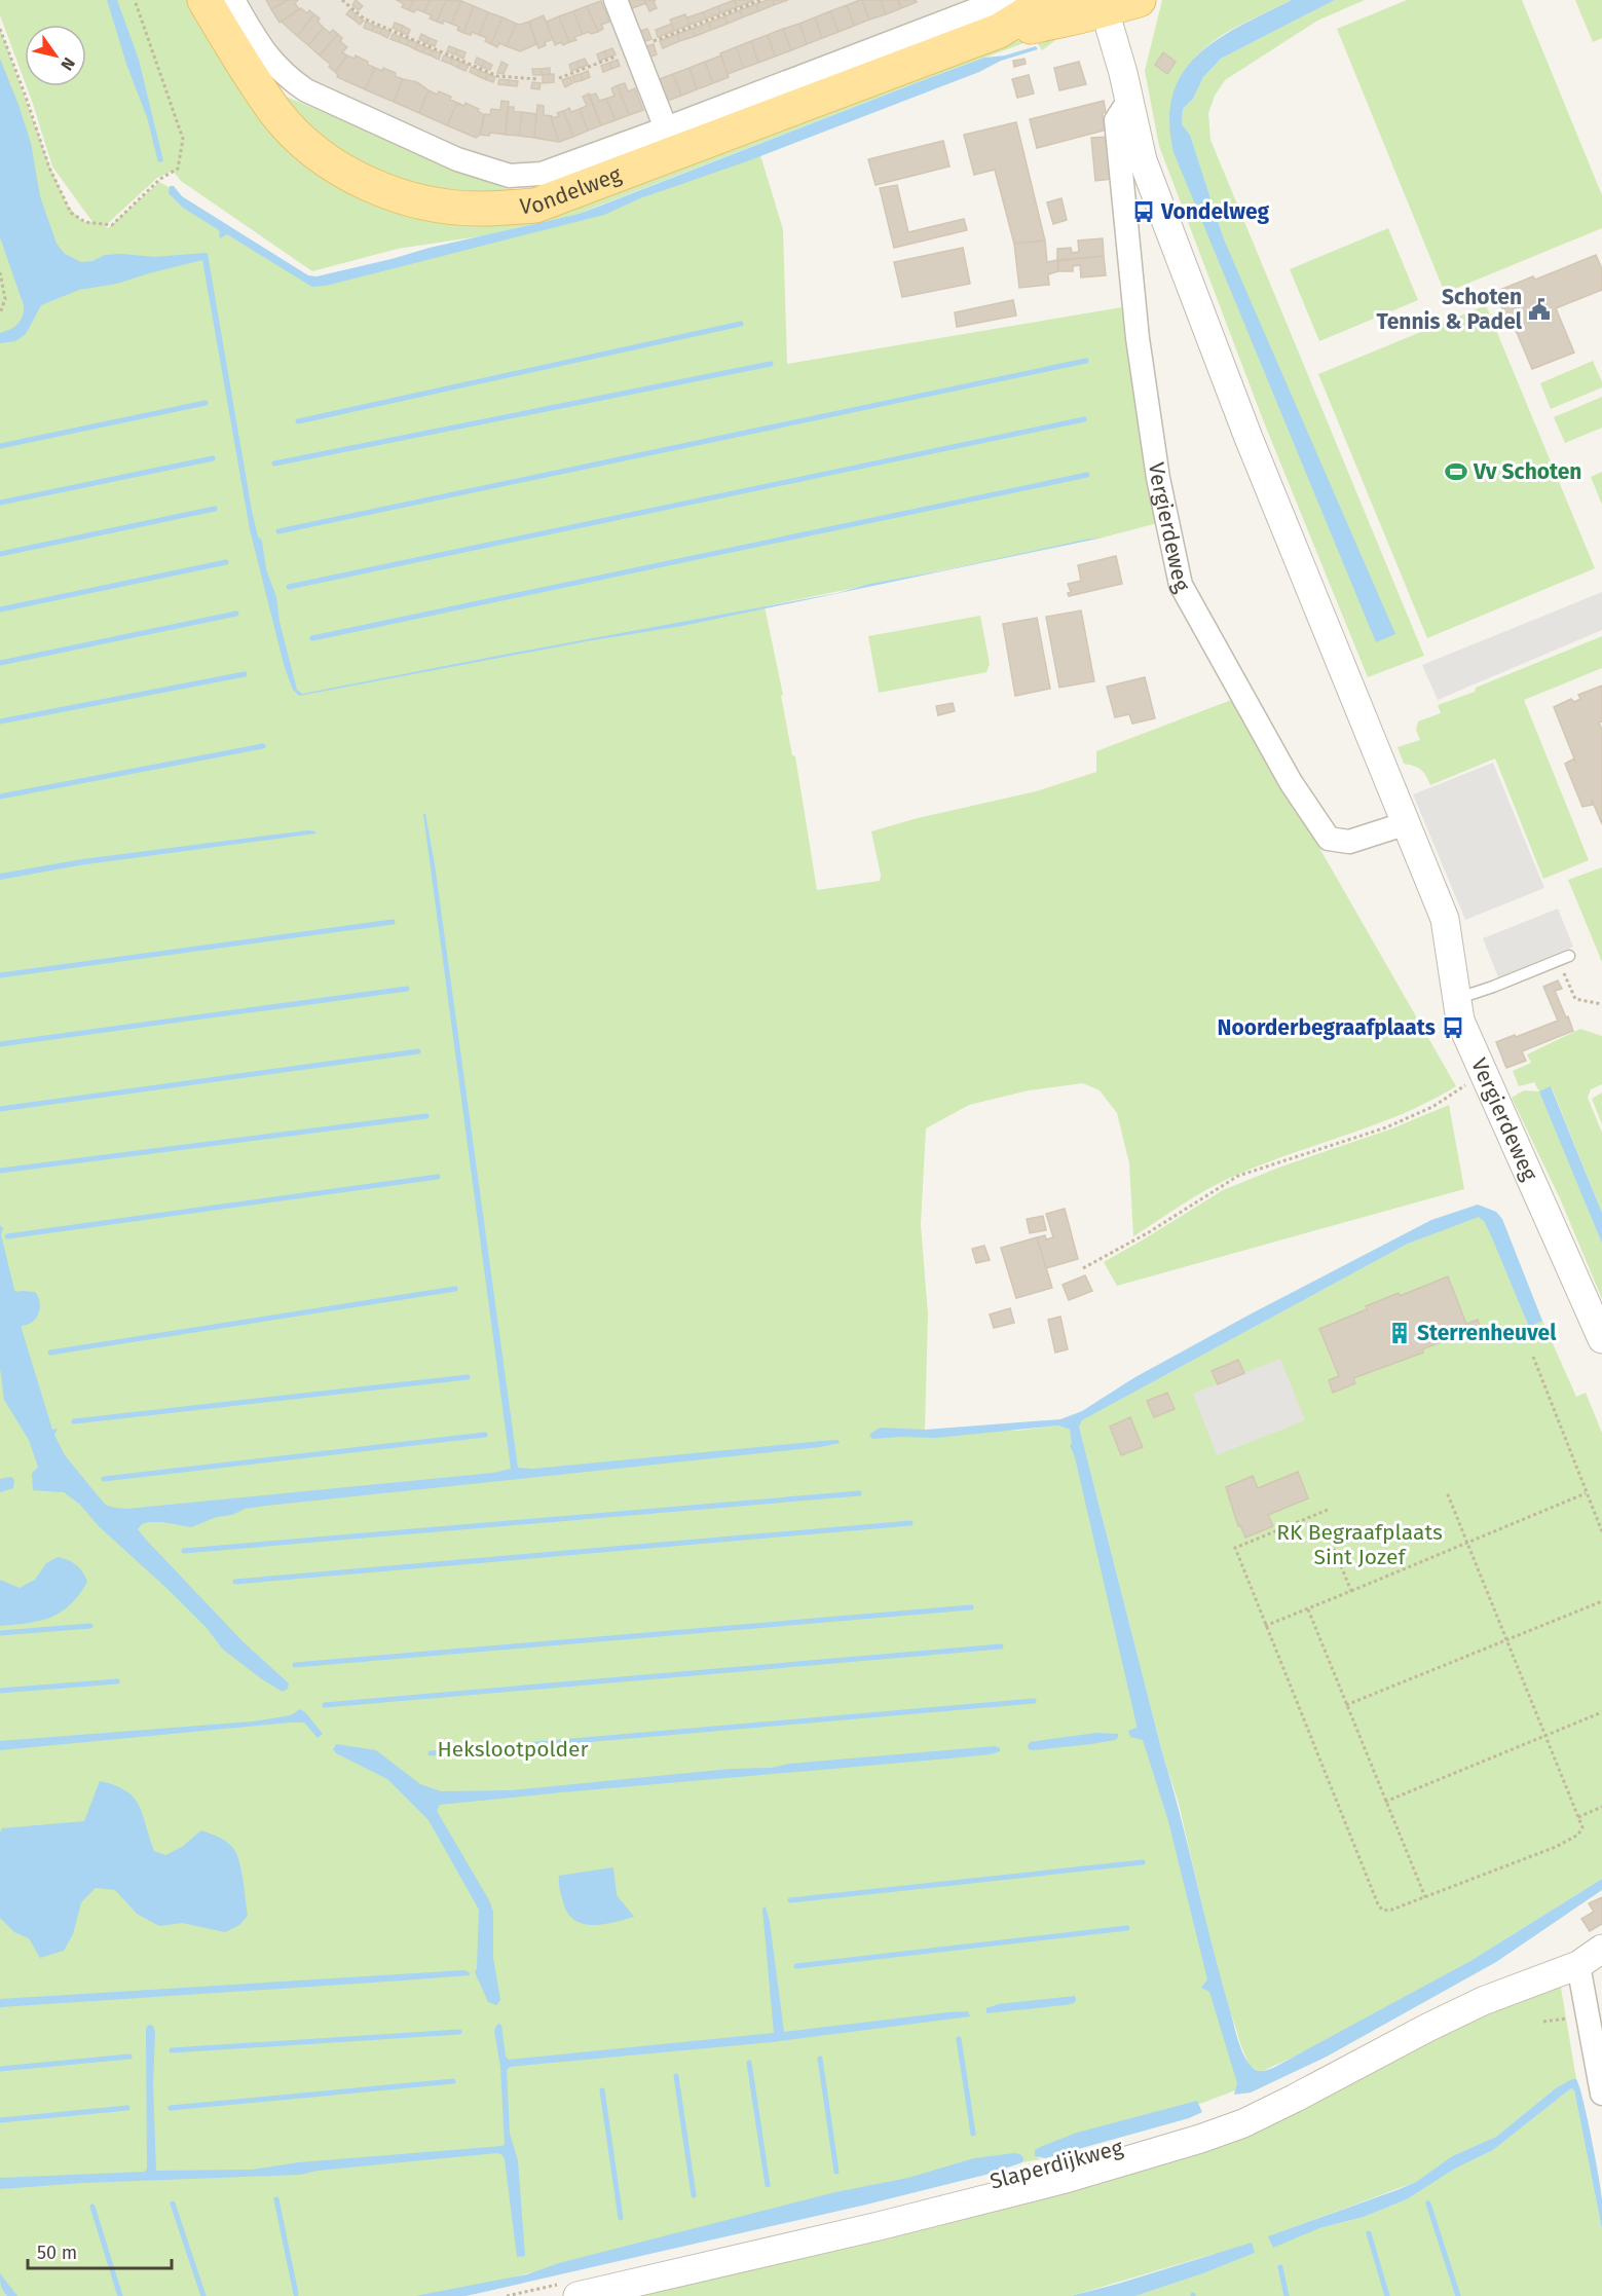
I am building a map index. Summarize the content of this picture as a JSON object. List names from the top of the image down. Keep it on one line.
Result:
{"streets":{"main road":["Vondelweg"],"street":["Vergierdeweg","Slaperdijkweg"]},"crossings":[["Vondelweg","Vergierdeweg"]],"parks":["RK Begraafplaats Sint Jozef","Hekslootpolder"],"places":{"bus stop":["Vondelweg","Noorderbegraafplaats"],"public building":["Schoten Tennis & Padel"],"sports":["Vv Schoten"],"building":["Sterrenheuvel"]},"scale_bar":"50 m","north":"bottom right"}
